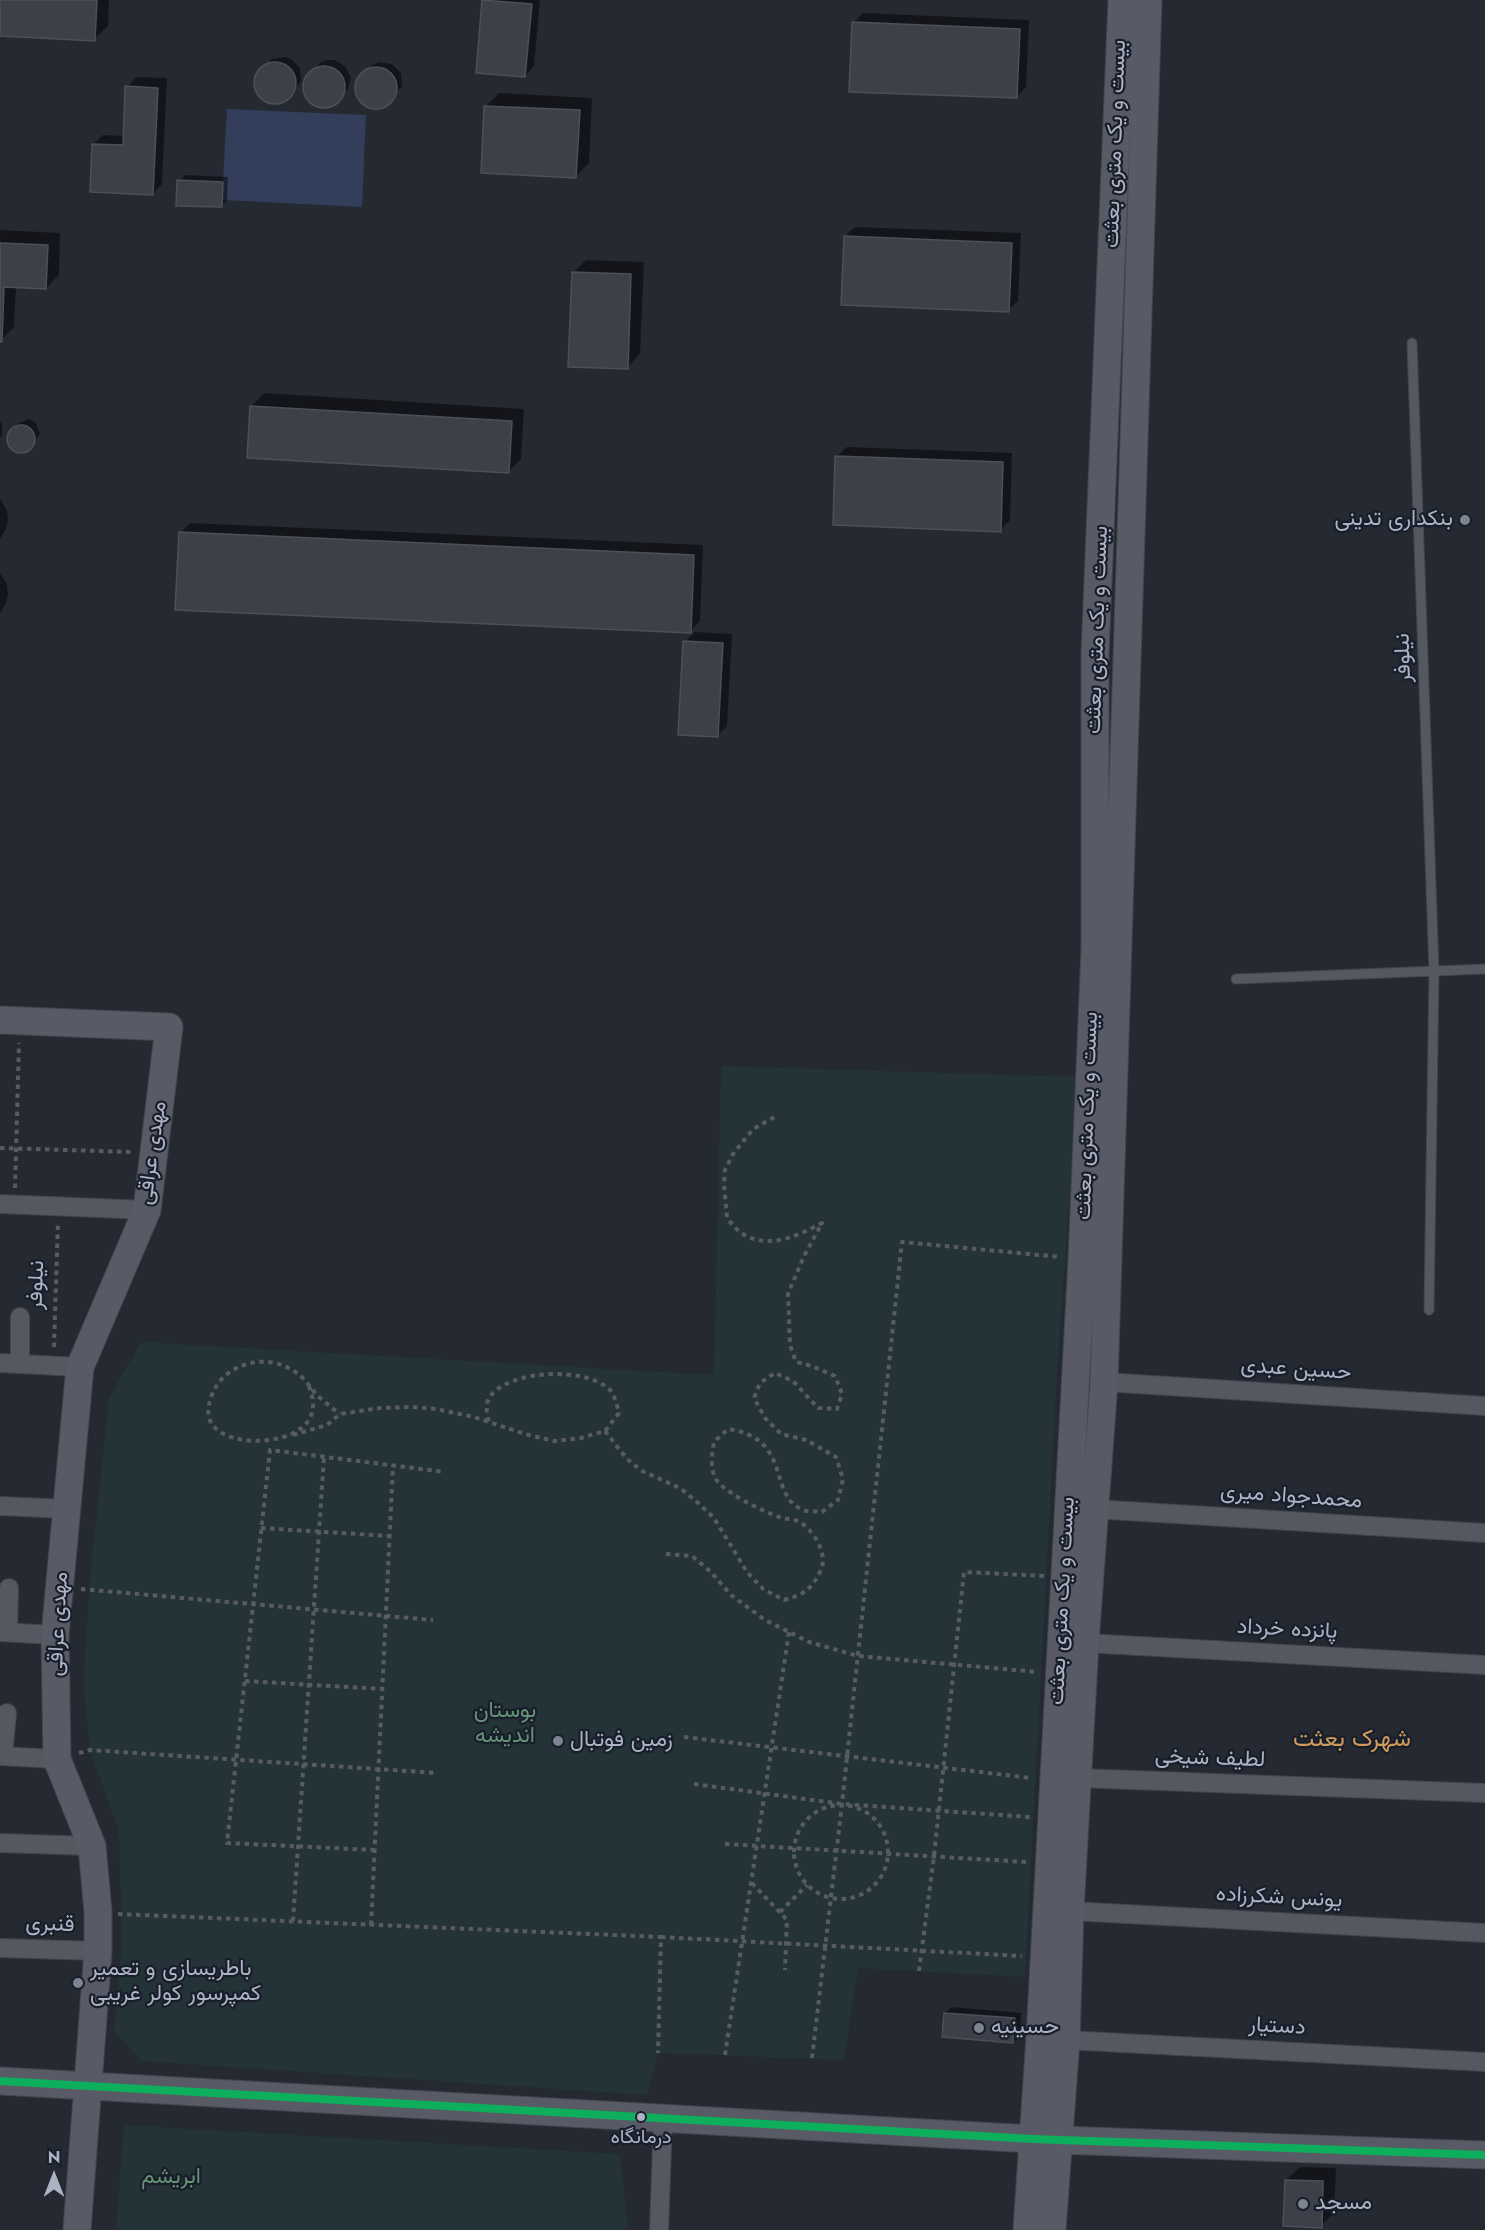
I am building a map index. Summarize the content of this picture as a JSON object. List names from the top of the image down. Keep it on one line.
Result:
{"streets":{"street":["بیست و یک متری بعثت","مهدی عراقی","حسین عبدی","محمدجواد میری","پانزده خرداد","لطیف شیخی","یونس شکرزاده","قنبری","دستیار"],"lane":["نیلوفر"]},"crossings":[["بیست و یک متری بعثت","حسین عبدی"],["بیست و یک متری بعثت","محمدجواد میری"],["بیست و یک متری بعثت","پانزده خرداد"],["بیست و یک متری بعثت","لطیف شیخی"],["بیست و یک متری بعثت","یونس شکرزاده"],["بیست و یک متری بعثت","دستیار"],["نیلوفر","مهدی عراقی"],["مهدی عراقی","قنبری"]],"districts":["شهرک بعثت"],"parks":["بوستان اندیشه","ابریشم"],"places":["بنکداری تدینی","زمین فوتبال","باطریسازی و تعمیر کمپرسور کولر غریبی","حسینیه","درمانگاه","مسجد"],"north":"top"}
